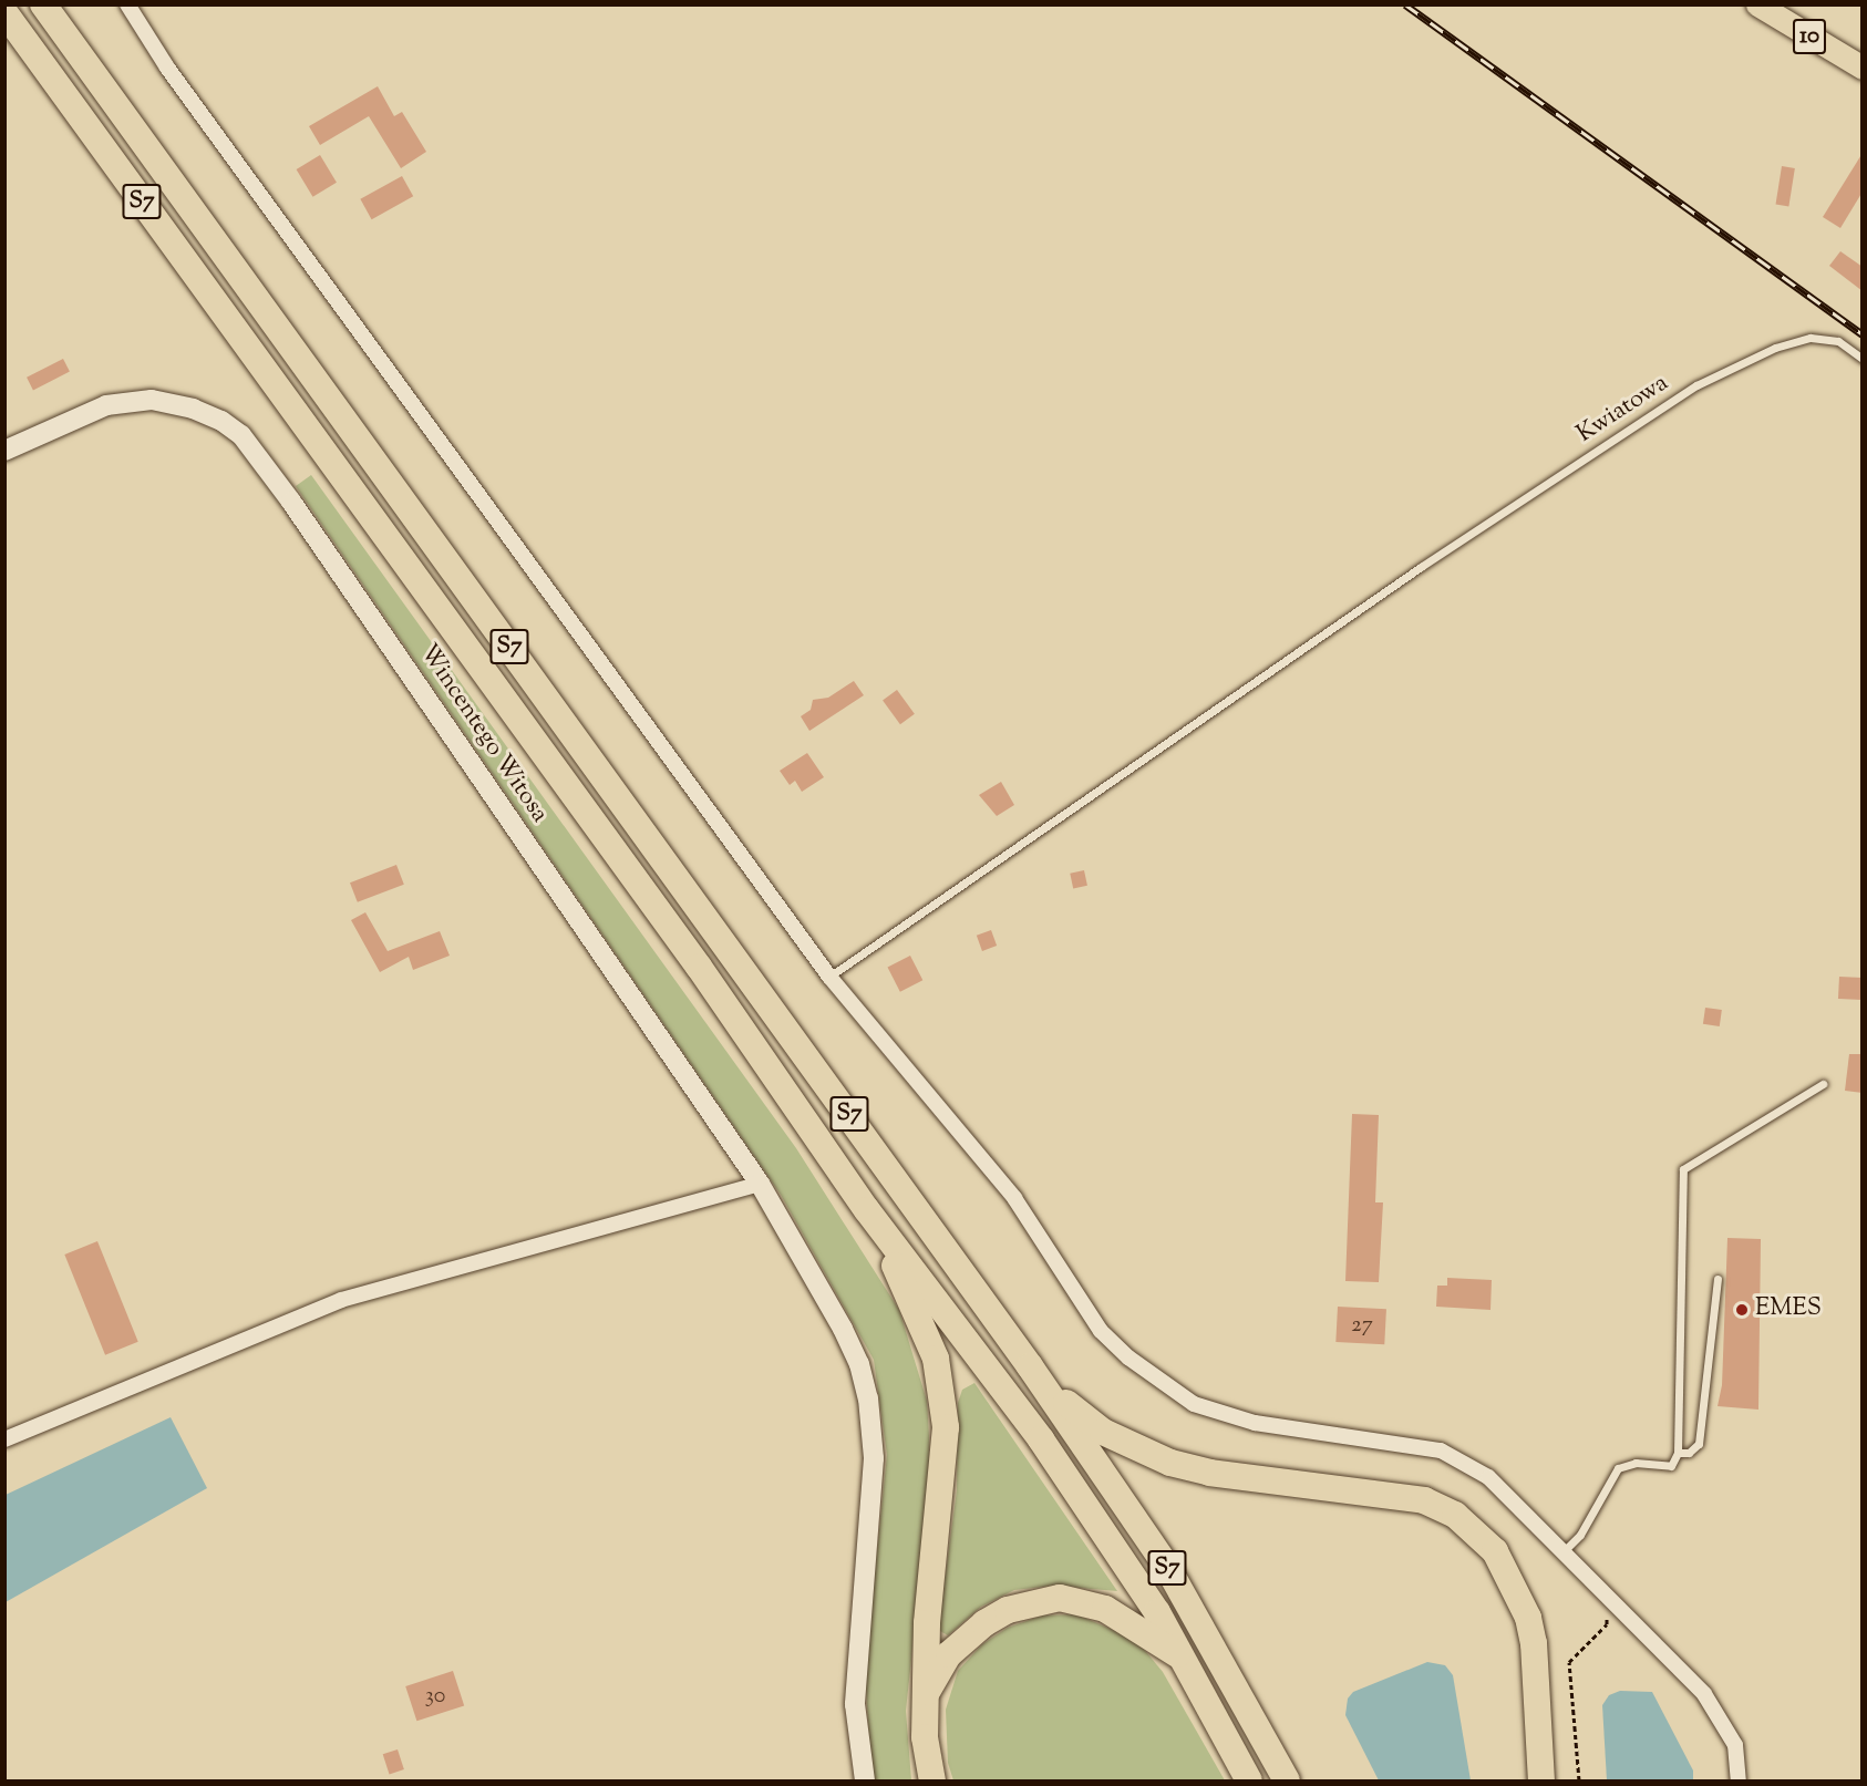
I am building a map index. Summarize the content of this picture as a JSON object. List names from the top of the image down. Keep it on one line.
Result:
{"streets":{"highway":["S7"],"main road":["10"],"street":["Wincentego Witosa"],"lane":["Kwiatowa"]},"places":["EMES"],"house_numbers":["27","30"]}
